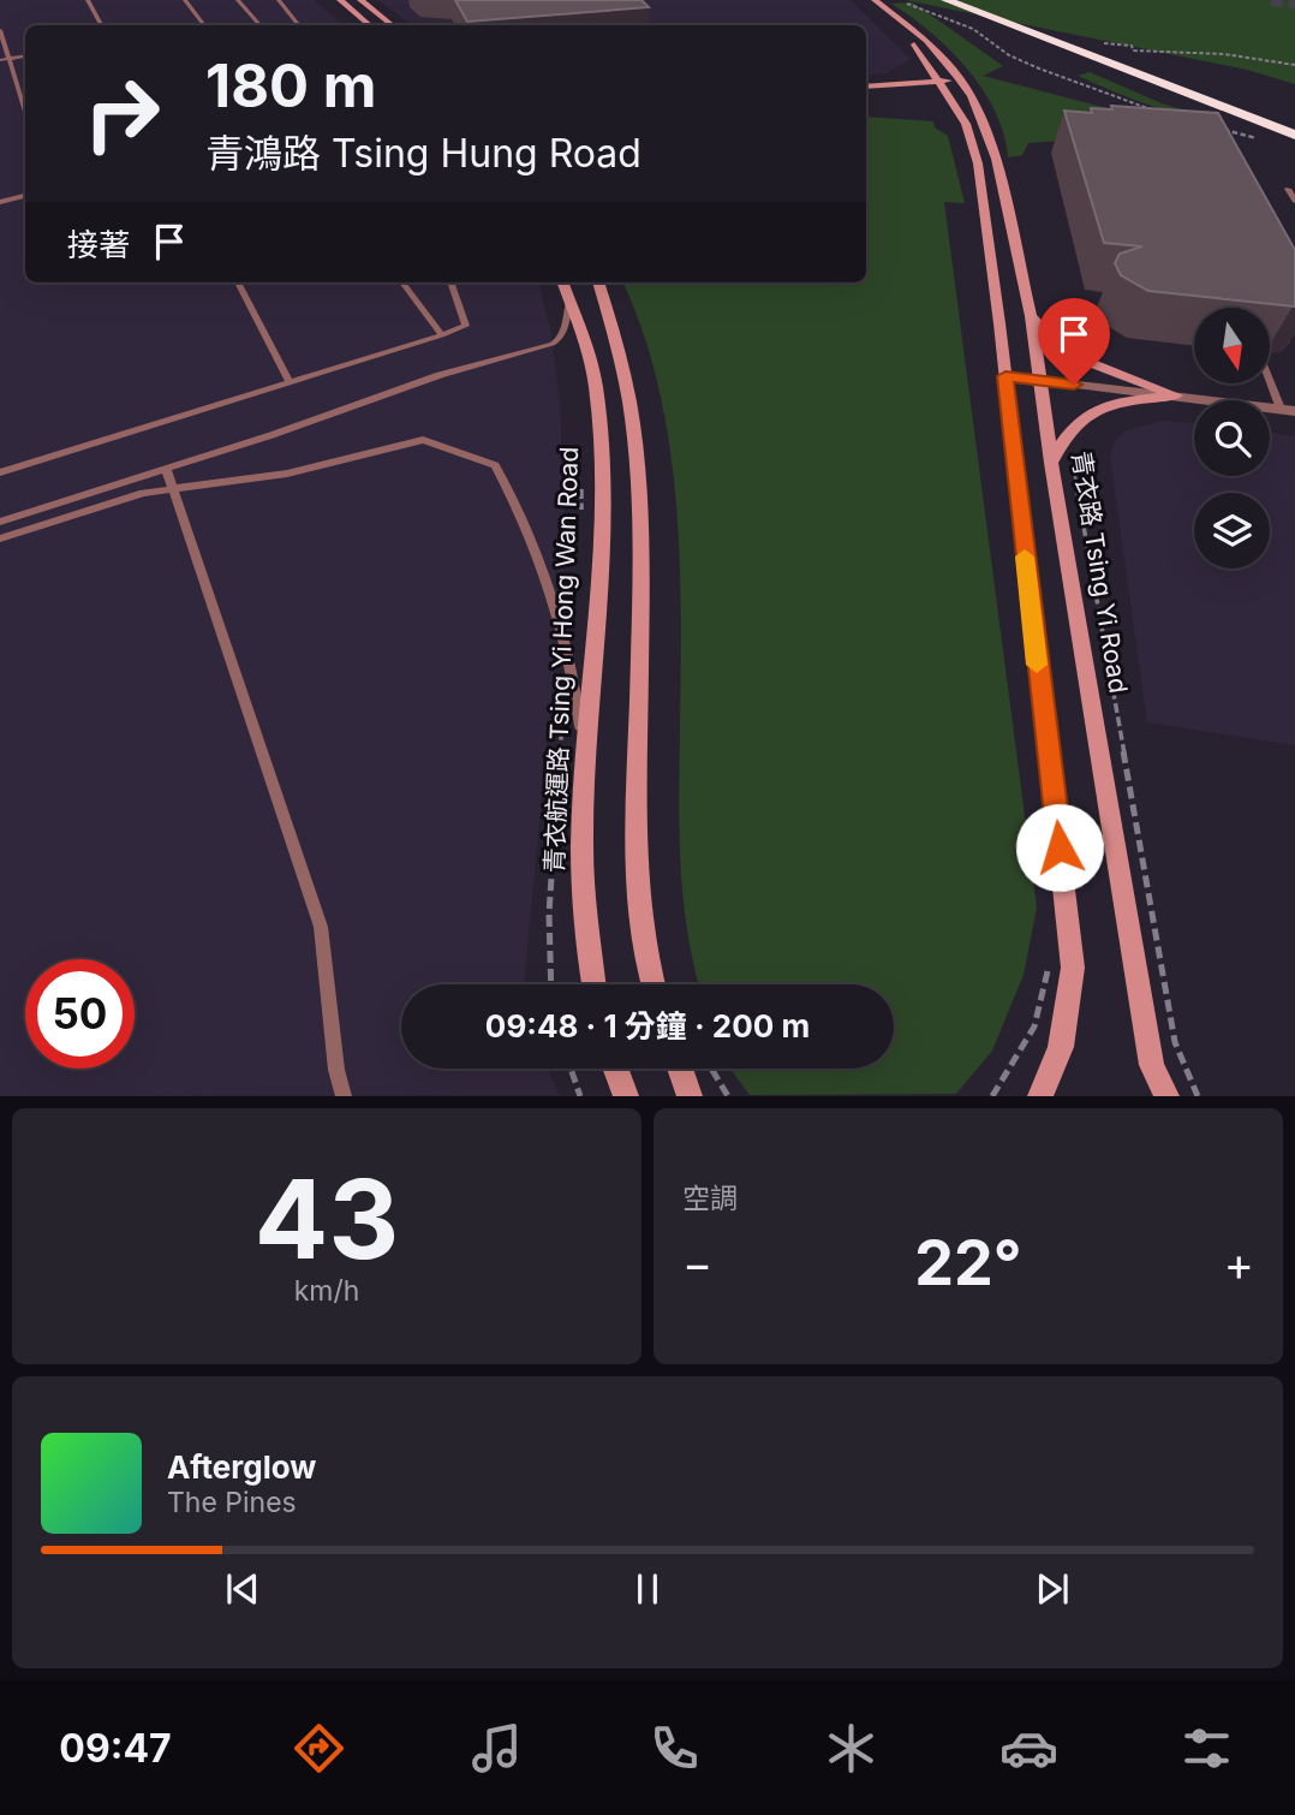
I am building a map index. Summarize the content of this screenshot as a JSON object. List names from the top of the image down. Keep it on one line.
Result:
{"streets":{"main road":["青衣路 Tsing Yi Road","青衣航運路 Tsing Yi Hong Wan Road"]},"north":"bottom","page":{"turn":["180 m","青鴻路 Tsing Hung Road"],"then":"接著","limit":"50","trip":"09:48 · 1 分鐘 · 200 m","tile":[["43","km/h"],"空調"],"heat":["−","22°","+"],"song":["Afterglow","The Pines"],"tabs":"09:47"}}
